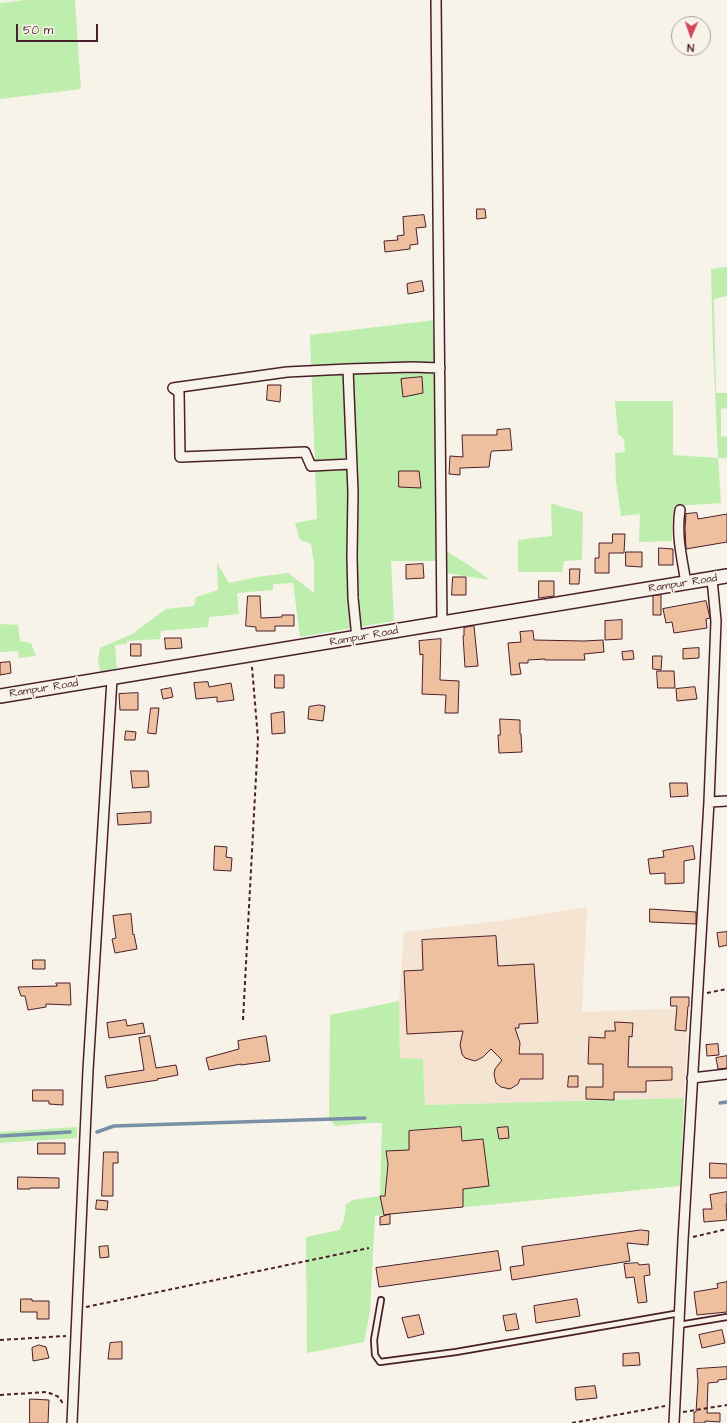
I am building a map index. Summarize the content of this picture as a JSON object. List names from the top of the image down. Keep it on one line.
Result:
{"streets":{"main road":["Rampur Road"]},"scale_bar":"50 m","north":"bottom"}
